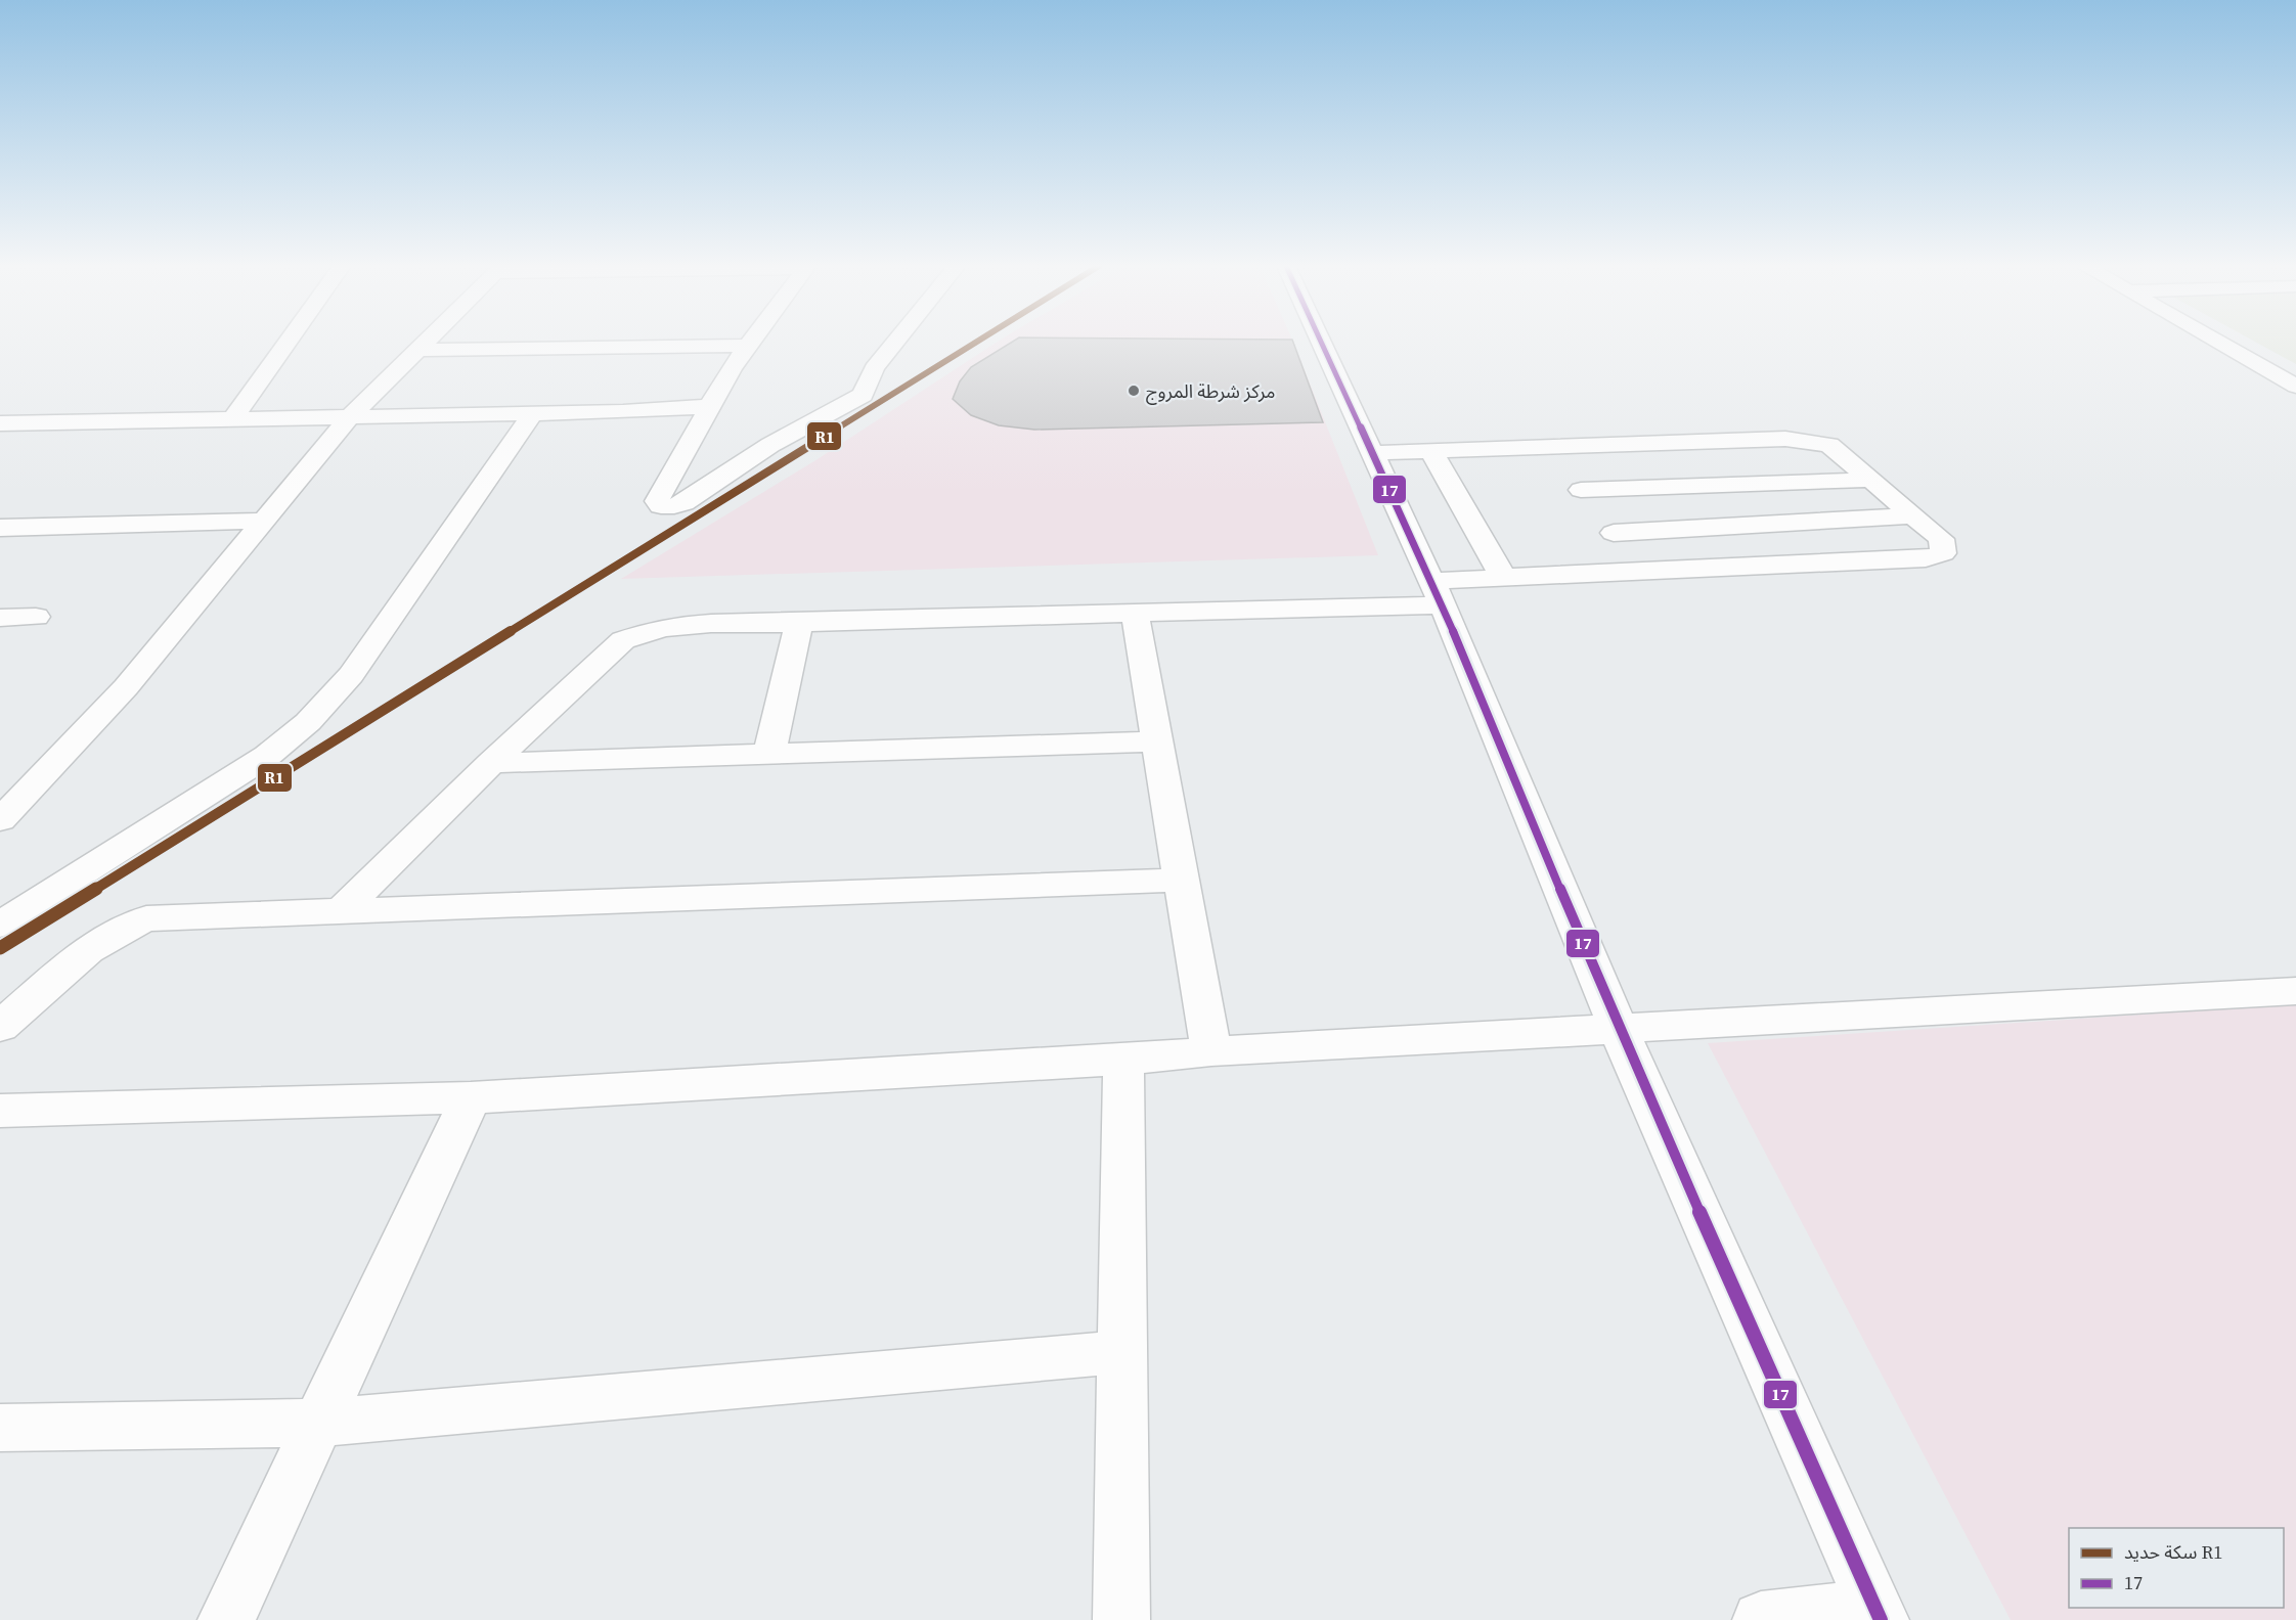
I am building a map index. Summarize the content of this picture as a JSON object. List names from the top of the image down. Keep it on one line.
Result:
{"places":["مركز شرطة المروج"],"lines":["rail line R1","transit line 17"],"legend":["سكة حديد R1","17"]}
